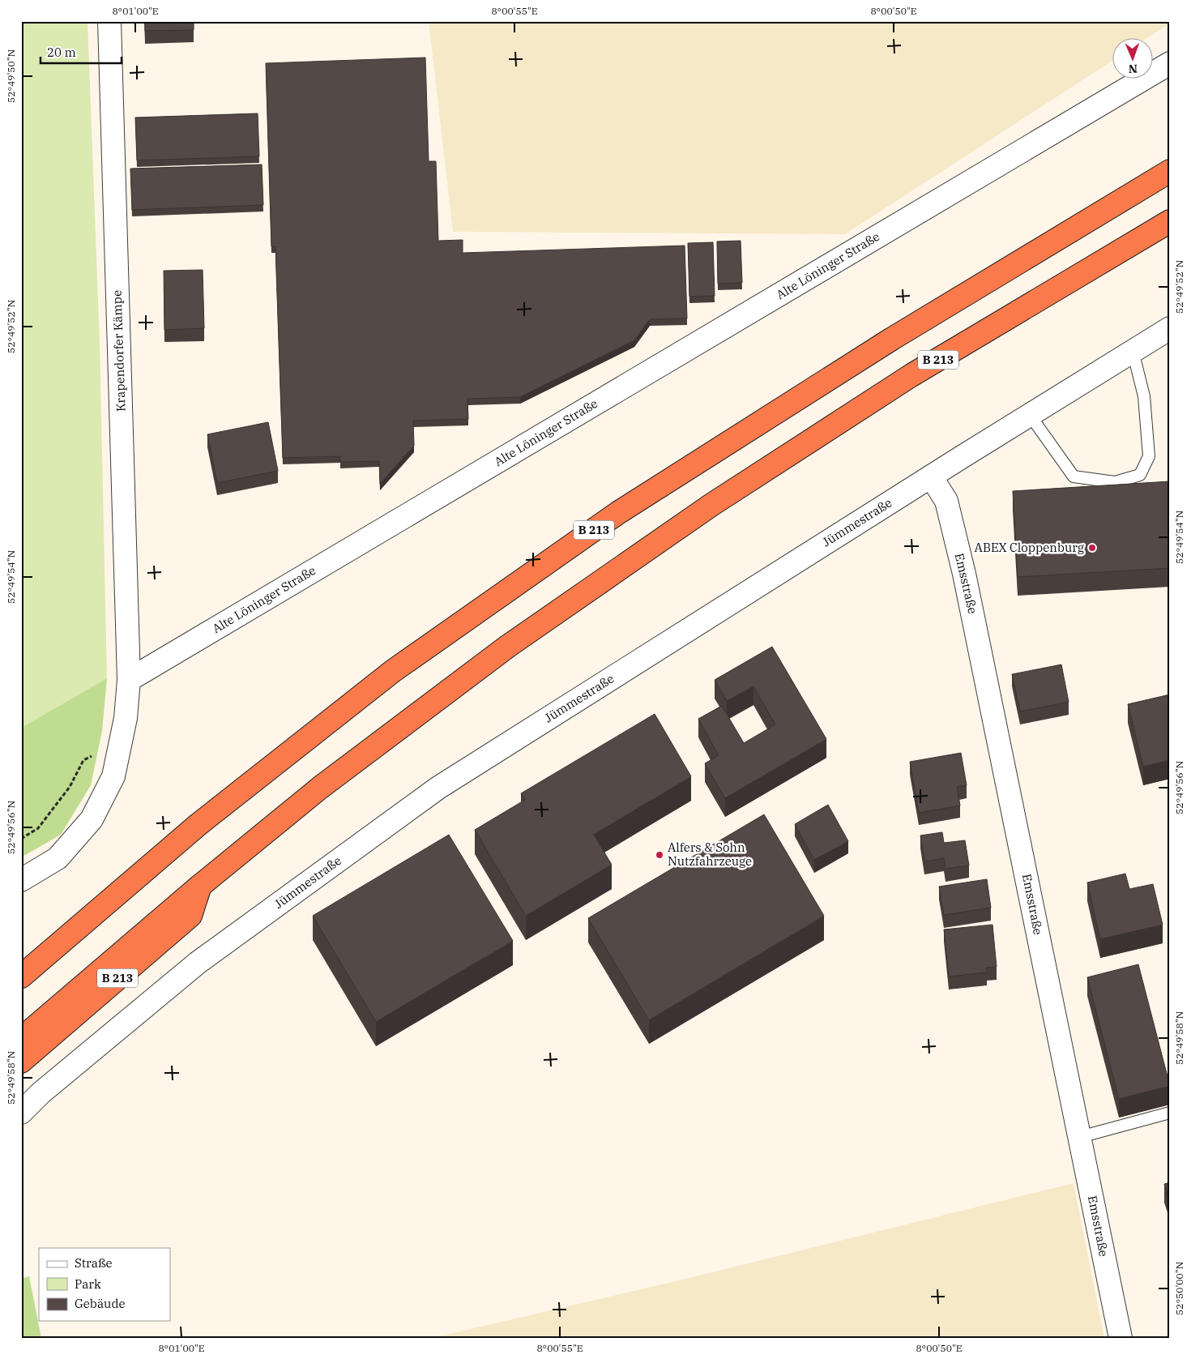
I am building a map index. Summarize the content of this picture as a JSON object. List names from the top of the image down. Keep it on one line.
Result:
{"streets":{"highway":["B 213"],"street":["Alte Löninger Straße","Krapendorfer Kämpe","Jümmestraße","Emsstraße"]},"crossings":[["Alte Löninger Straße","Krapendorfer Kämpe"],["Jümmestraße","Emsstraße"]],"places":["ABEX Cloppenburg","Alfers & Sohn Nutzfahrzeuge"],"legend":["Straße","Park","Gebäude"],"scale_bar":"20 m","north":"bottom","coordinates":["8°01'00\"E","8°00'55\"E","8°00'50\"E","52°49'50\"N","52°49'52\"N","52°49'54\"N","52°49'56\"N","52°49'58\"N","52°50'00\"N"]}
